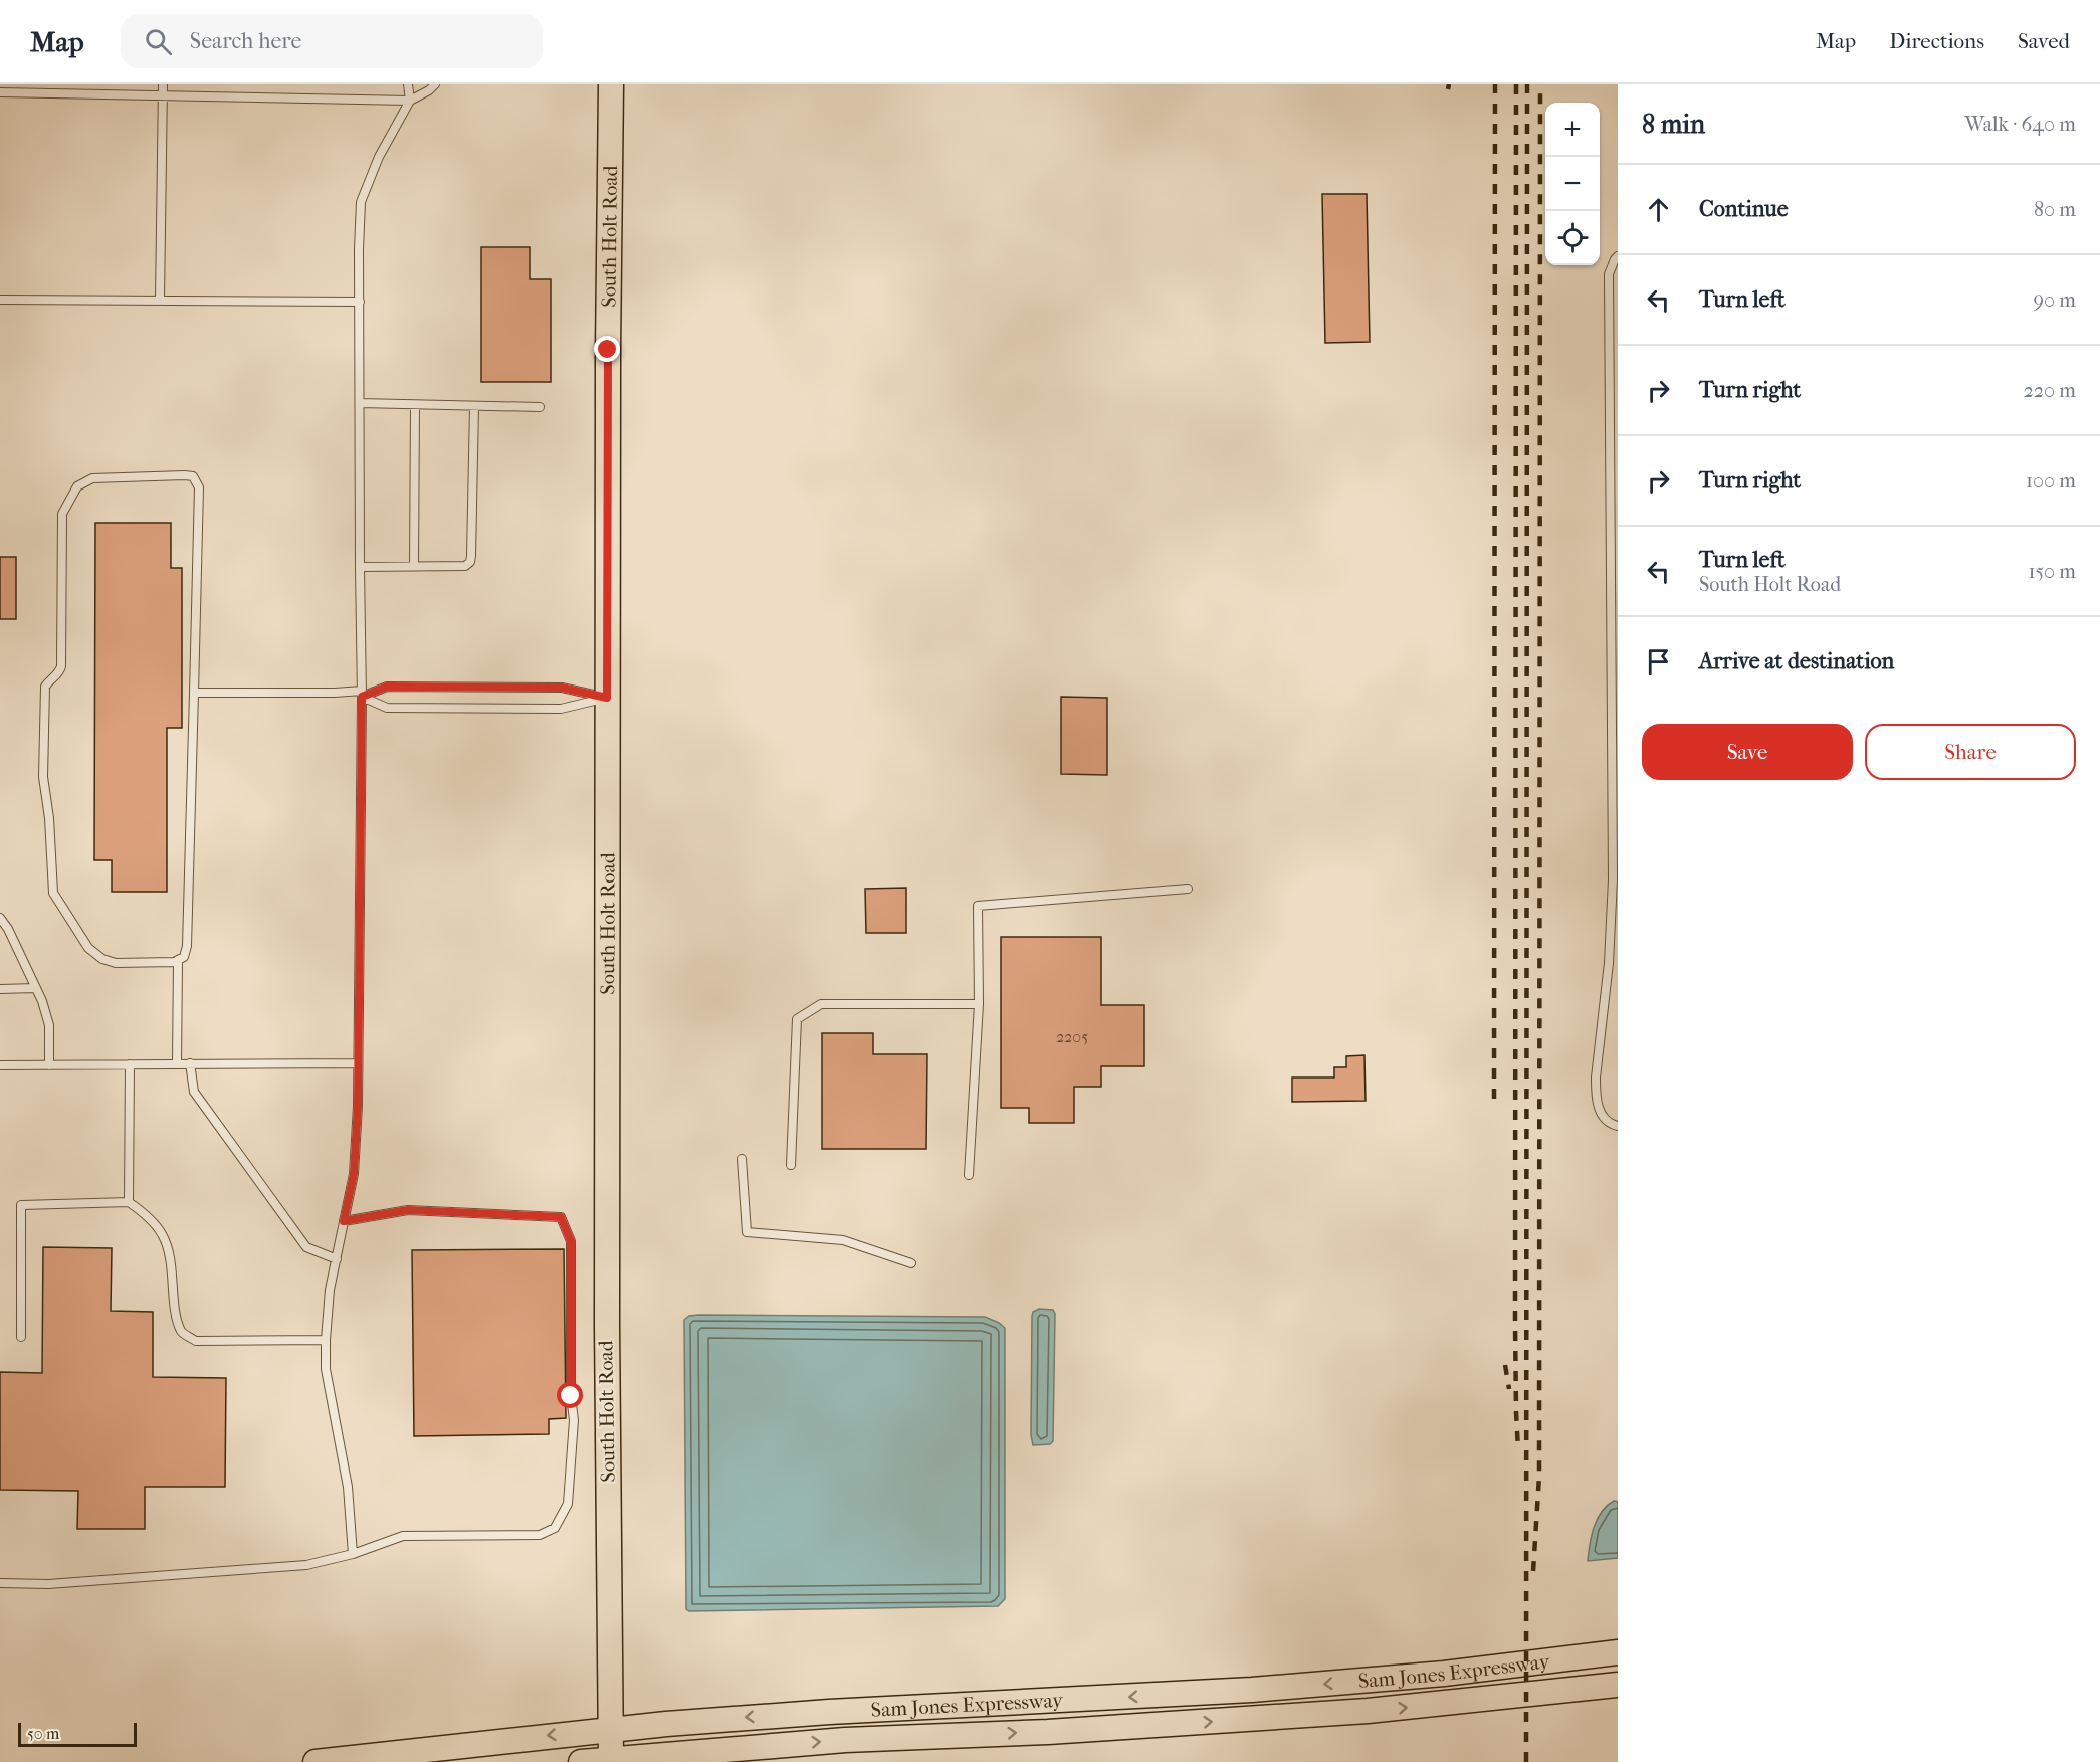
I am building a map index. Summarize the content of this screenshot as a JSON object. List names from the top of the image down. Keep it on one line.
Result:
{"streets":{"main road":["South Holt Road","Sam Jones Expressway"]},"crossings":[["South Holt Road","Sam Jones Expressway"]],"house_numbers":["2205"],"scale_bar":"50 m","page":{"header":"Map","search":"Search here","nav":["Map","Directions","Saved"],"heading":["8 min","Walk · 640 m"],"map_buttons":["+","−"],"list":[["Continue","80 m"],["Turn left","90 m"],["Turn right","220 m"],["Turn right","100 m"],["Turn left","South Holt Road","150 m"],"Arrive at destination"],"buttons":["Save","Share"],"scale":"50 m"}}
